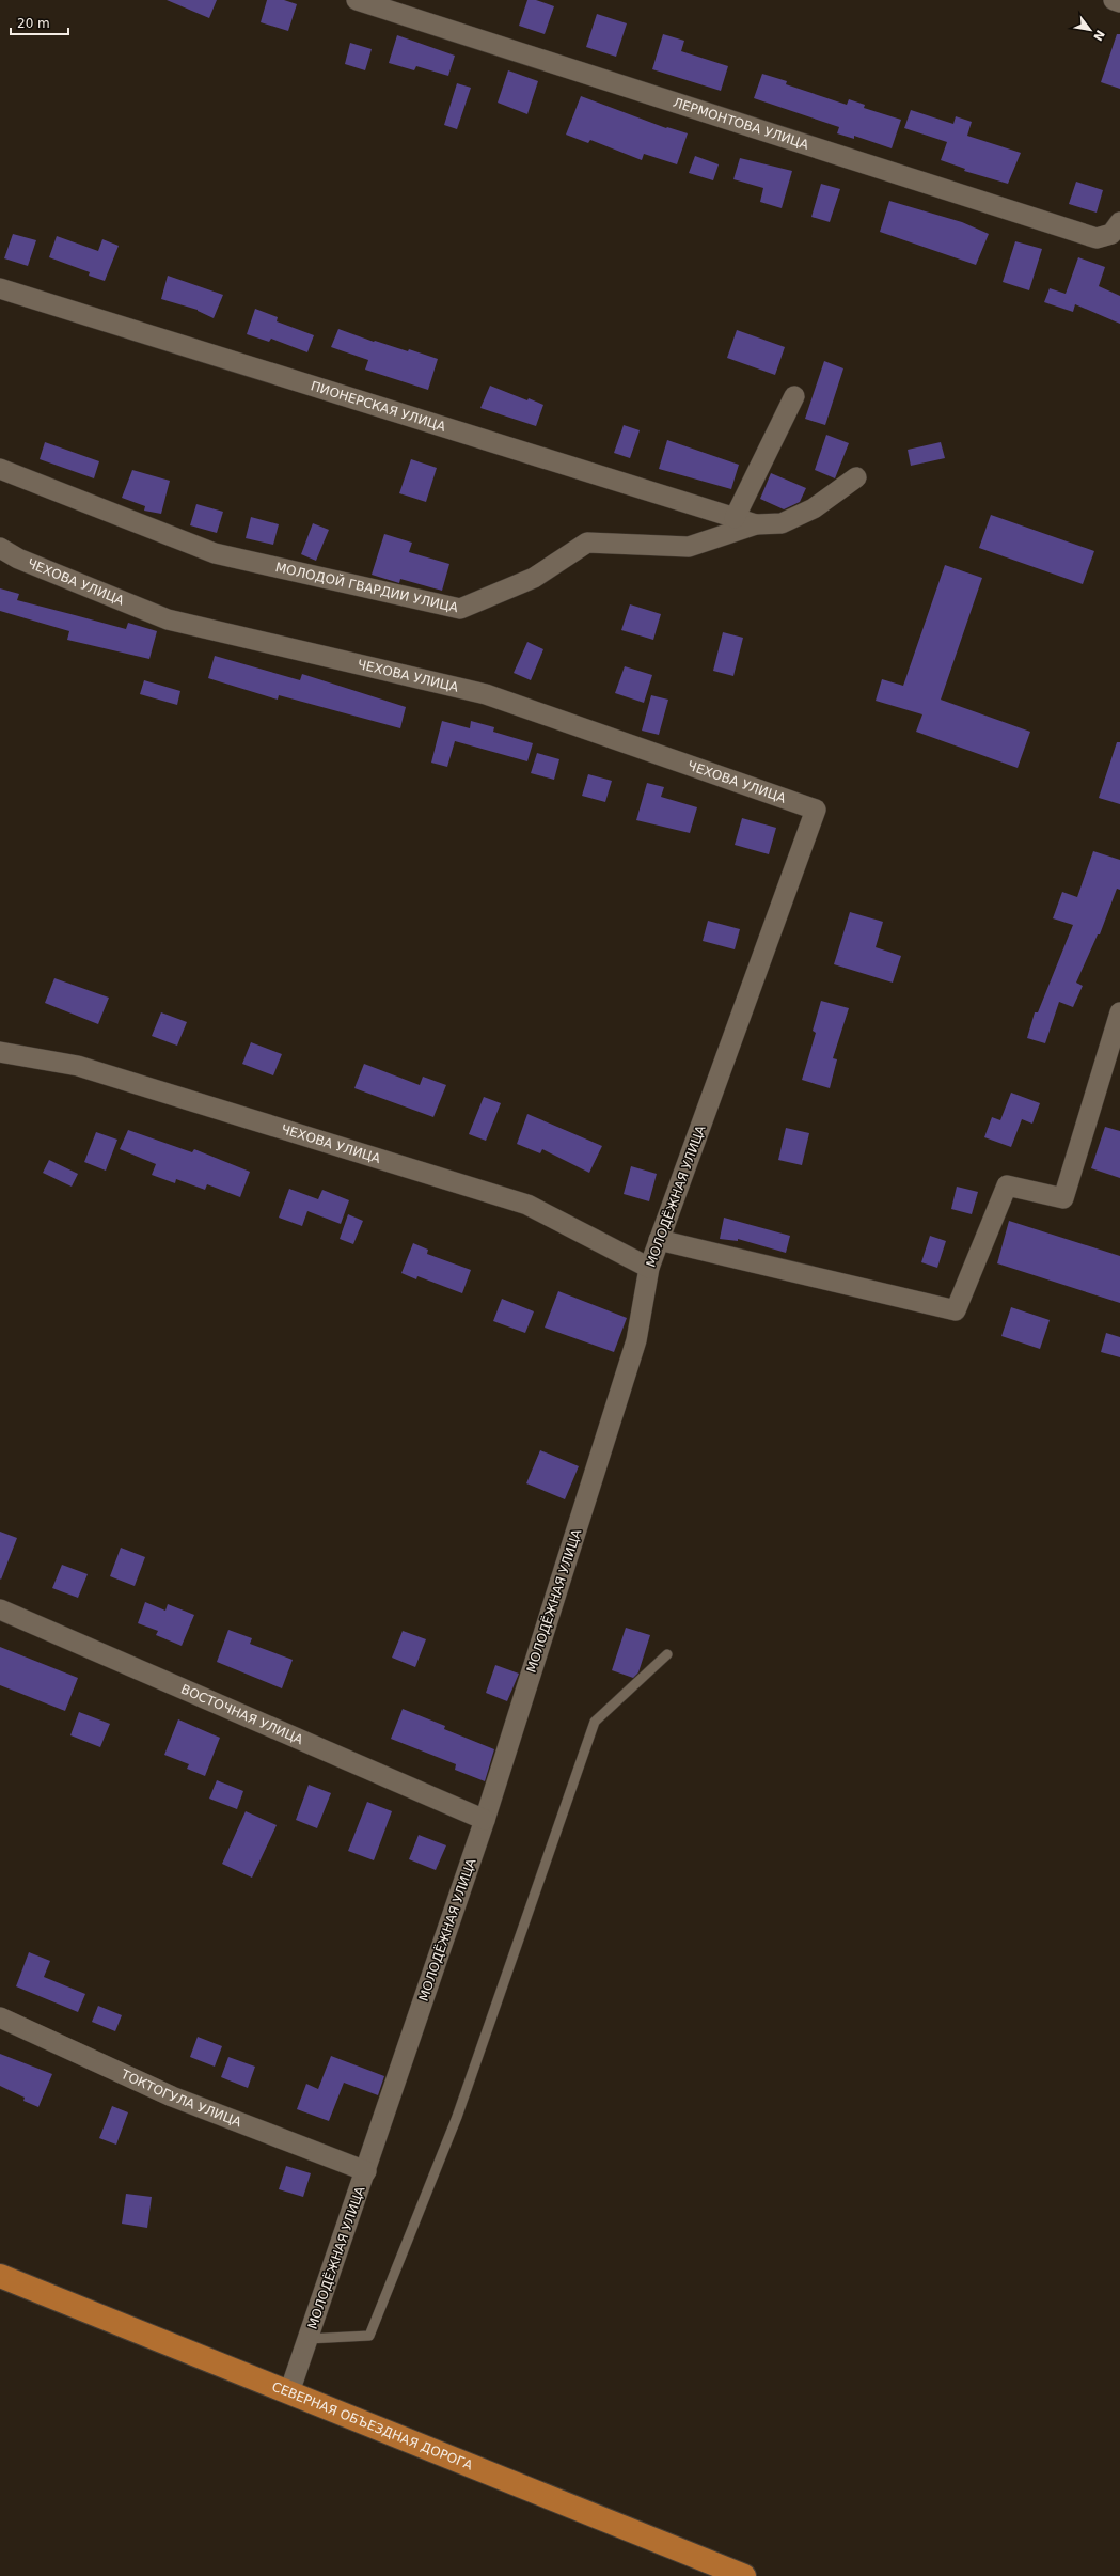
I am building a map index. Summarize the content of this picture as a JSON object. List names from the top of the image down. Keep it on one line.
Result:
{"streets":{"main road":["СЕВЕРНАЯ ОБЪЕЗДНАЯ ДОРОГА"],"street":["ЛЕРМОНТОВА УЛИЦА","ПИОНЕРСКАЯ УЛИЦА","ЧЕХОВА УЛИЦА","МОЛОДОЙ ГВАРДИИ УЛИЦА","МОЛОДЁЖНАЯ УЛИЦА","ВОСТОЧНАЯ УЛИЦА","ТОКТОГУЛА УЛИЦА"]},"crossings":[["ПИОНЕРСКАЯ УЛИЦА","МОЛОДОЙ ГВАРДИИ УЛИЦА"],["ЧЕХОВА УЛИЦА","МОЛОДЁЖНАЯ УЛИЦА"],["МОЛОДЁЖНАЯ УЛИЦА","ВОСТОЧНАЯ УЛИЦА"],["МОЛОДЁЖНАЯ УЛИЦА","ТОКТОГУЛА УЛИЦА"],["МОЛОДЁЖНАЯ УЛИЦА","СЕВЕРНАЯ ОБЪЕЗДНАЯ ДОРОГА"]],"scale_bar":"20 m","north":"bottom right"}
